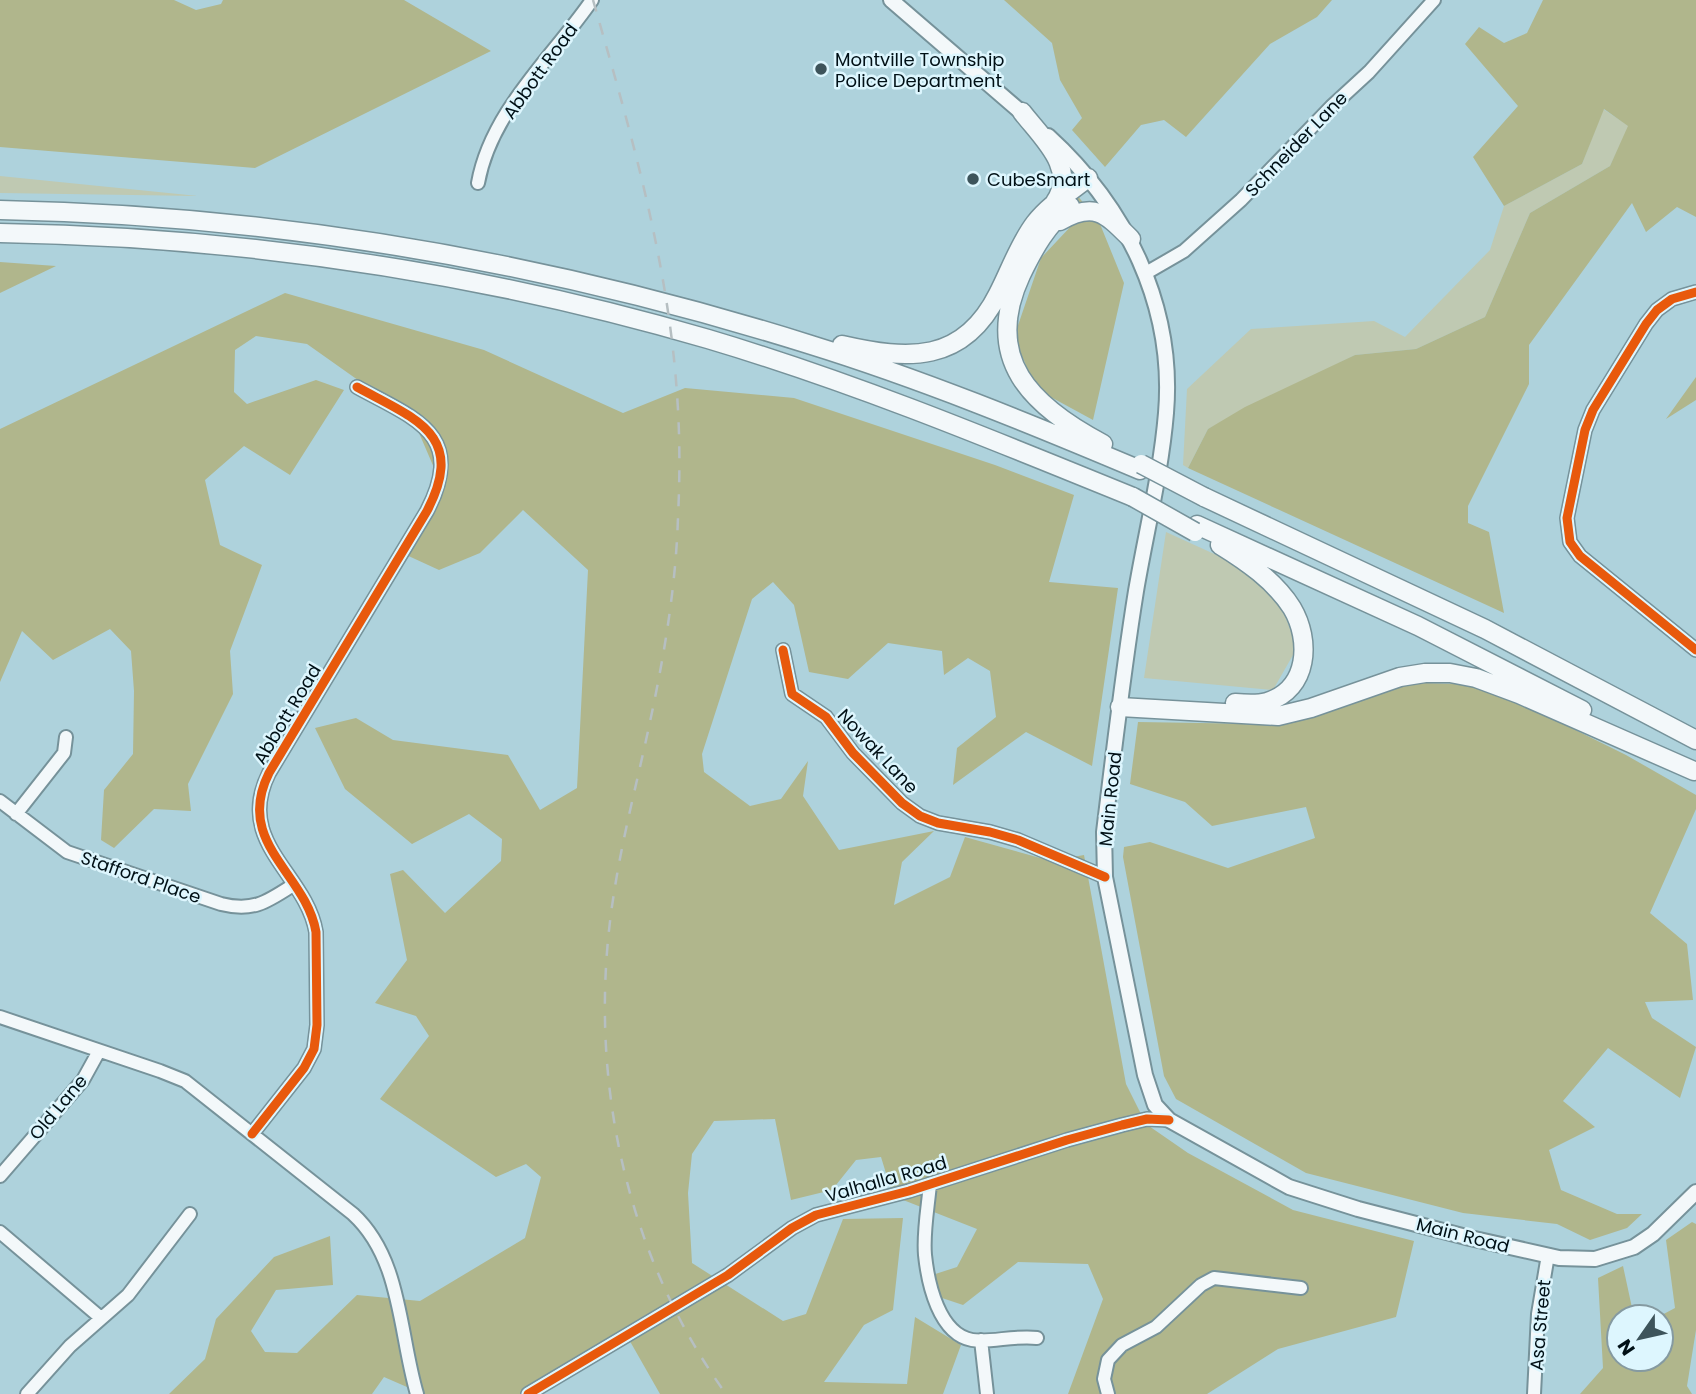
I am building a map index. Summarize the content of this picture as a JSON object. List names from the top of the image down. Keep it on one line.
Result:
{"streets":{"main road":["Main Road"],"street":["Abbott Road","Schneider Lane","Nowak Lane","Stafford Place","Old Lane","Valhalla Road","Asa Street"]},"crossings":[["Abbott Road","Stafford Place"],["Schneider Lane","Main Road"],["Nowak Lane","Main Road"],["Main Road","Valhalla Road"],["Main Road","Asa Street"]],"places":["Montville Township Police Department","CubeSmart"],"north":"bottom left"}
